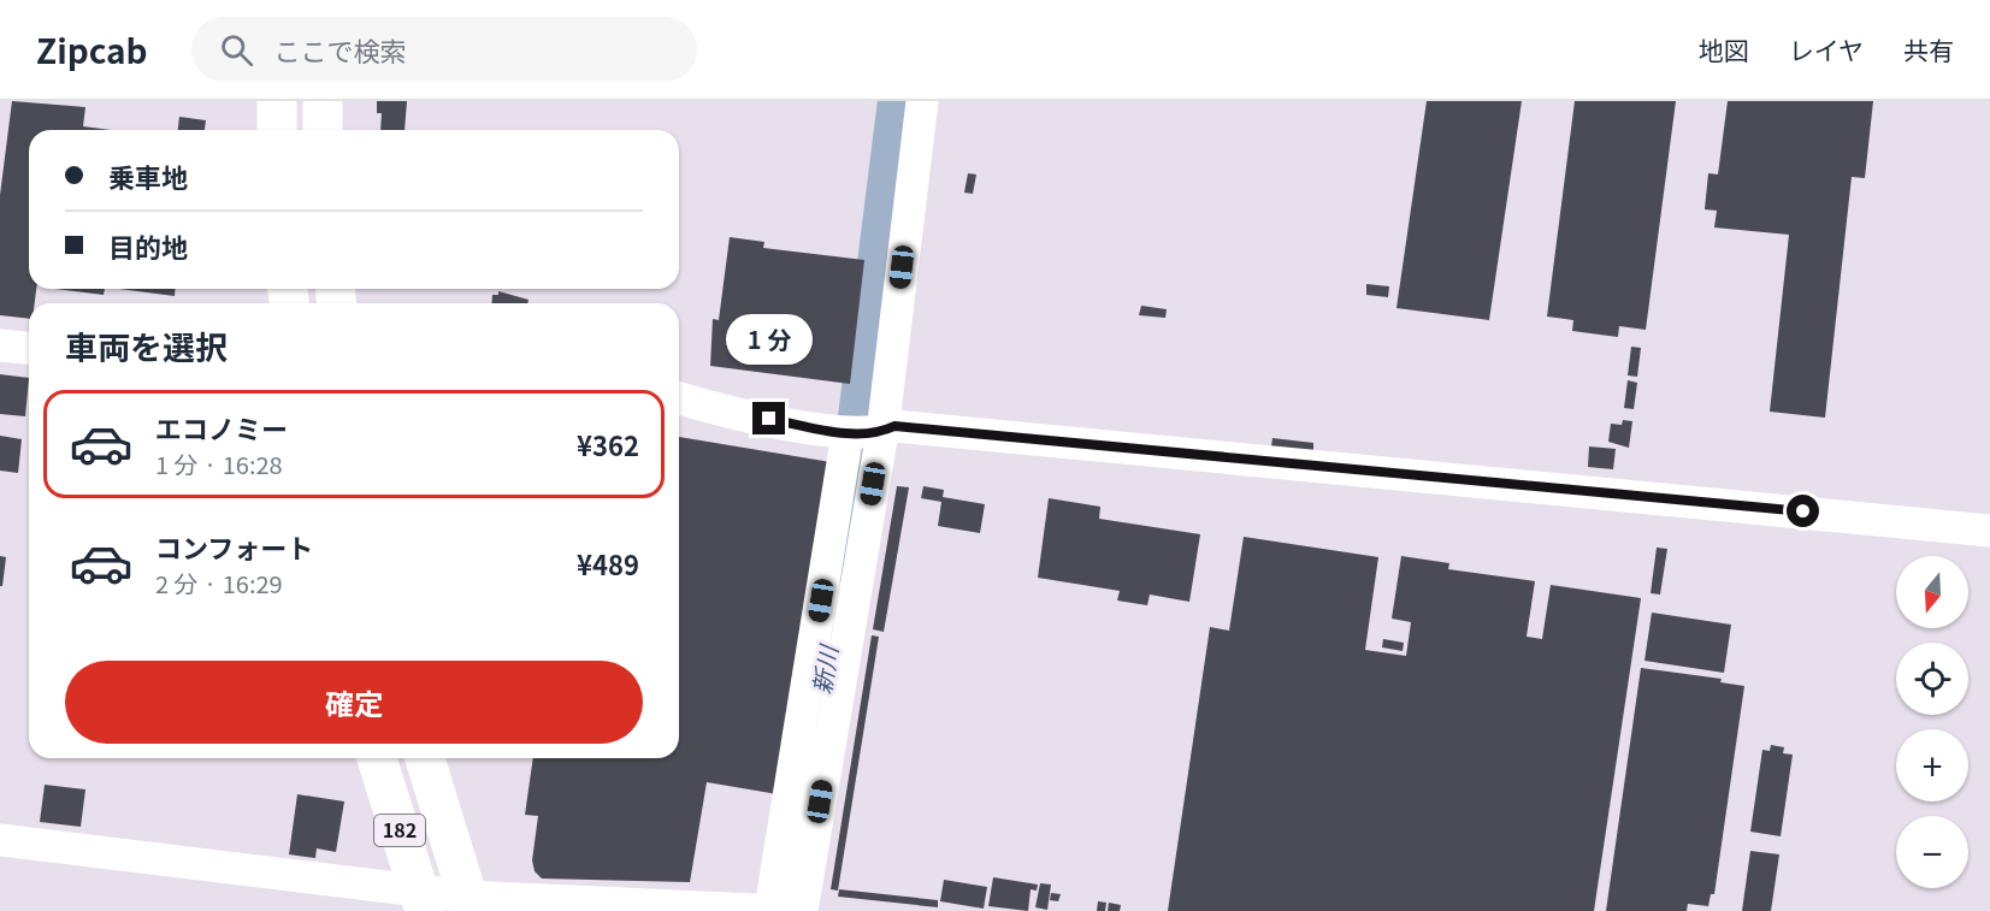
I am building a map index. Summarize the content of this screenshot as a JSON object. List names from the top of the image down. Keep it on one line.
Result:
{"streets":{"highway":["182"]},"water":["新川"],"north":"bottom","page":{"header":"Zipcab","search":"ここで検索","nav":["地図","レイヤ","共有"],"banner":["乗車地","目的地"],"heading":"車両を選択","bubble":"1 分","list":[{"name":"エコノミー","note":"1 分 · 16:28","value":"¥362"},{"name":"コンフォート","note":"2 分 · 16:29","value":"¥489"}],"map_buttons":["+","−"],"buttons":"確定"}}
